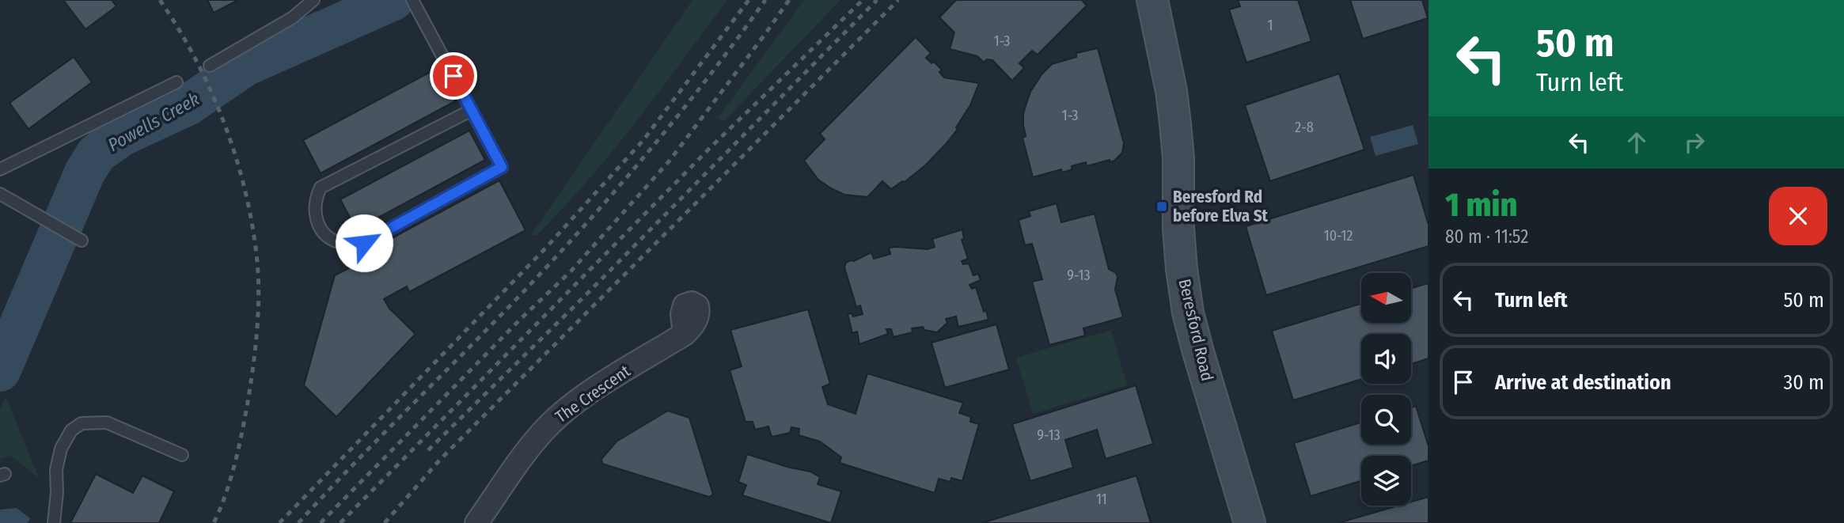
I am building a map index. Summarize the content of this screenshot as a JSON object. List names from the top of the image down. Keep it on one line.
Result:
{"streets":{"main road":["Beresford Road"],"street":["The Crescent"]},"water":["Powells Creek"],"places":{"transit":["Beresford Rd before Elva St"]},"house_numbers":["1","1-3","1-3","2-8","10-12","9-13","9-13","11"],"north":"left","page":{"turn":["50 m","Turn left"],"heading":["1 min","80 m · 11:52"],"list":[{"name":"Turn left","value":"50 m"},{"name":"Arrive at destination","value":"30 m"}]}}
